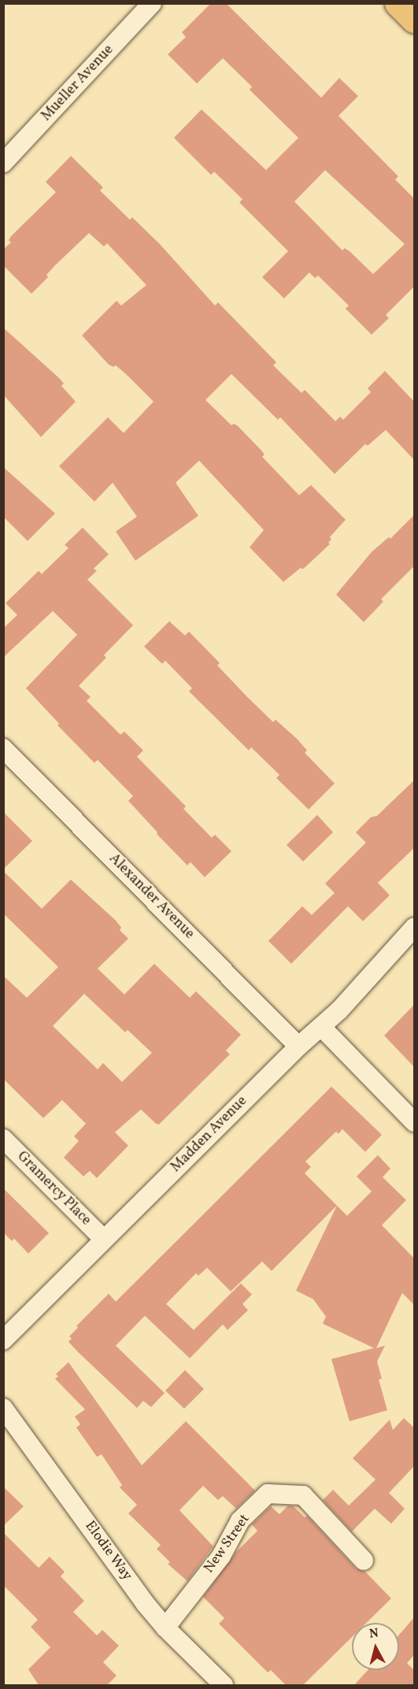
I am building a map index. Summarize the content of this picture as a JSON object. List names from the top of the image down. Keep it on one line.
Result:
{"streets":{"street":["Mueller Avenue","Alexander Avenue","Madden Avenue","Gramercy Place","New Street","Elodie Way"]},"crossings":[["Alexander Avenue","Madden Avenue"],["Madden Avenue","Gramercy Place"],["New Street","Elodie Way"]],"north":"top"}
